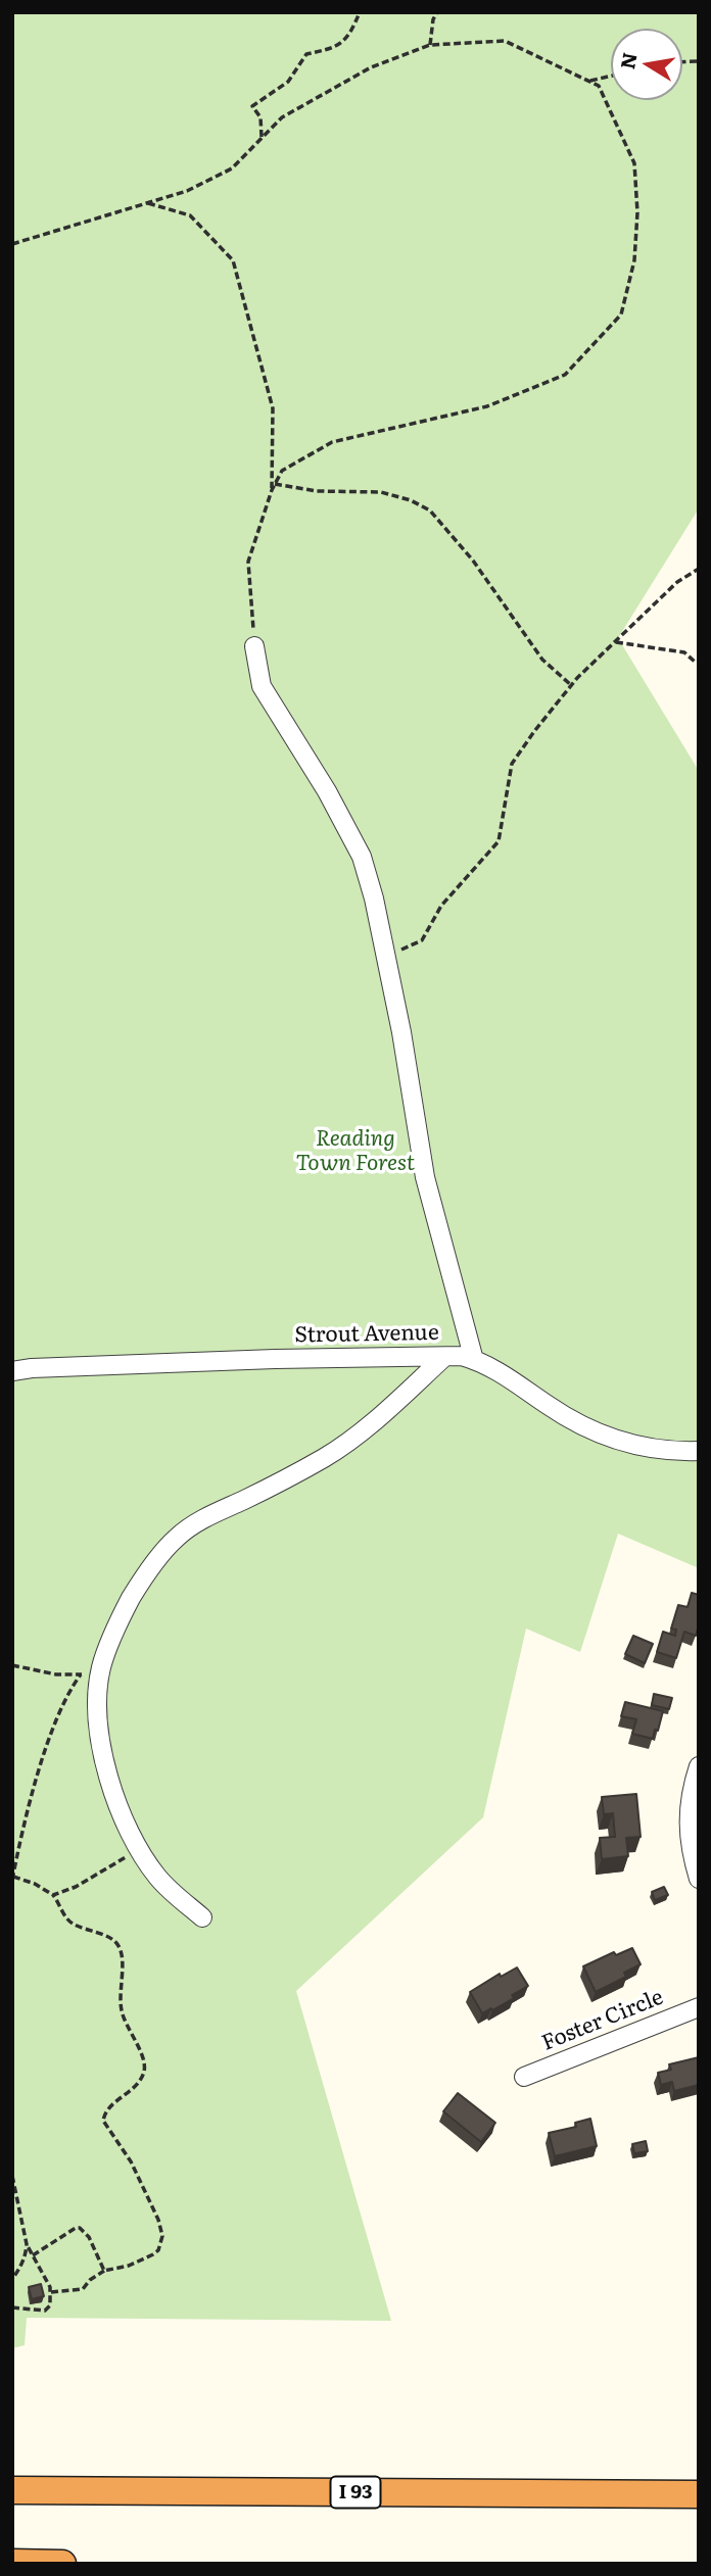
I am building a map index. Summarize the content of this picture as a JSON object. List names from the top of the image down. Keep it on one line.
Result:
{"streets":{"highway":["I 93"],"street":["Strout Avenue","Foster Circle"]},"parks":["Reading Town Forest"],"north":"left"}
